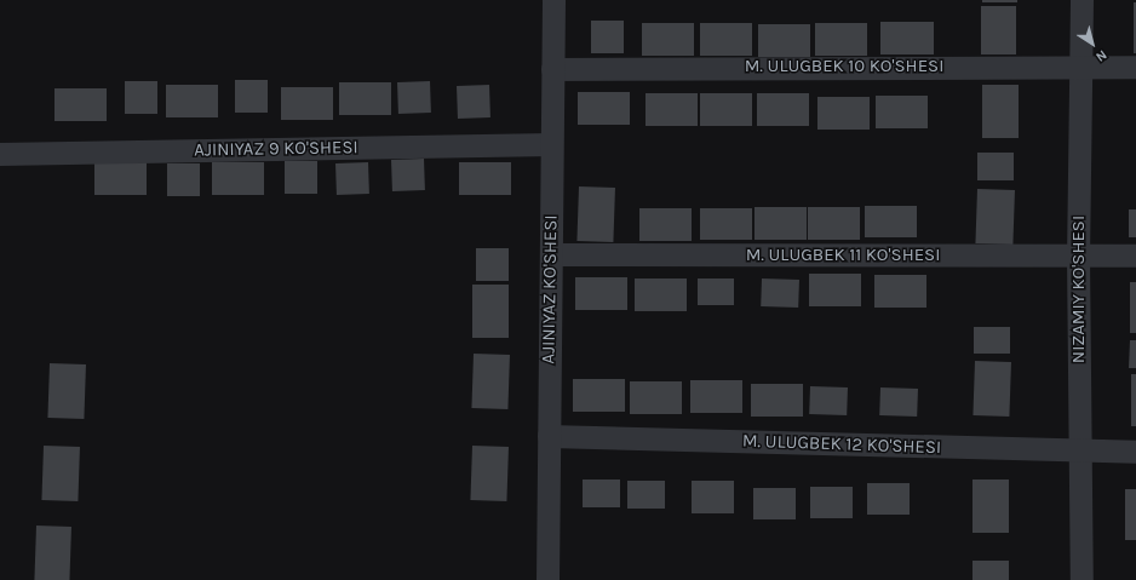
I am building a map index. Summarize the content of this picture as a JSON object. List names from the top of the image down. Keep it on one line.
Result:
{"streets":{"street":["M. ULUGBEK 10 KO'SHESI","AJINIYAZ 9 KO'SHESI","M. ULUGBEK 11 KO'SHESI","AJINIYAZ KO'SHESI","NIZAMIY KO'SHESI","M. ULUGBEK 12 KO'SHESI"]},"crossings":[["M. ULUGBEK 10 KO'SHESI","AJINIYAZ KO'SHESI"],["M. ULUGBEK 10 KO'SHESI","NIZAMIY KO'SHESI"],["AJINIYAZ 9 KO'SHESI","AJINIYAZ KO'SHESI"],["M. ULUGBEK 11 KO'SHESI","AJINIYAZ KO'SHESI"],["M. ULUGBEK 11 KO'SHESI","NIZAMIY KO'SHESI"],["AJINIYAZ KO'SHESI","M. ULUGBEK 12 KO'SHESI"],["NIZAMIY KO'SHESI","M. ULUGBEK 12 KO'SHESI"]],"north":"bottom right"}
